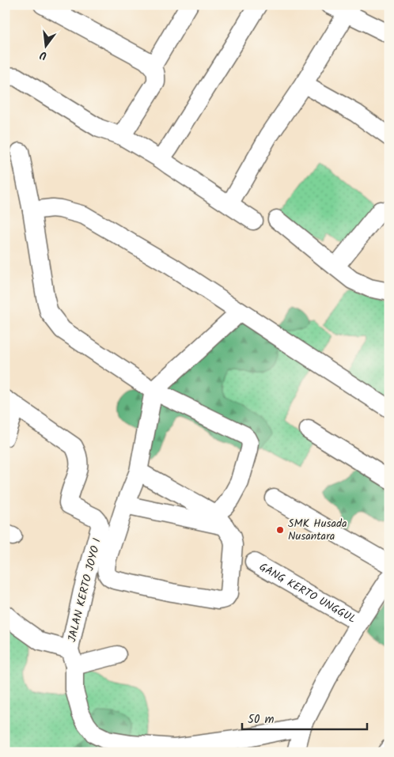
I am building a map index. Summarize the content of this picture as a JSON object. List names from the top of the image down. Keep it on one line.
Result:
{"streets":{"street":["JALAN KERTO JOYO I","GANG KERTO UNGGUL"]},"places":["SMK Husada Nusantara"],"scale_bar":"50 m","north":"bottom"}
